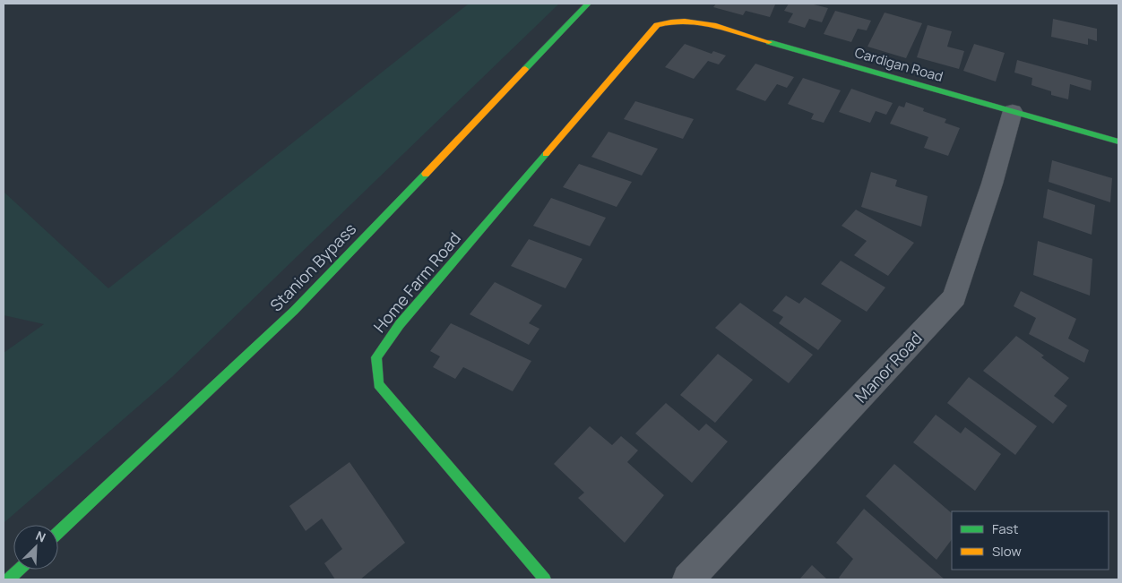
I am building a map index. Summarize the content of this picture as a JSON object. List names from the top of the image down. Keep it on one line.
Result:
{"streets":{"street":["Cardigan Road","Stanion Bypass","Home Farm Road","Manor Road"]},"crossings":[["Cardigan Road","Home Farm Road"],["Cardigan Road","Manor Road"]],"legend":["Fast","Slow"],"north":"top right"}
